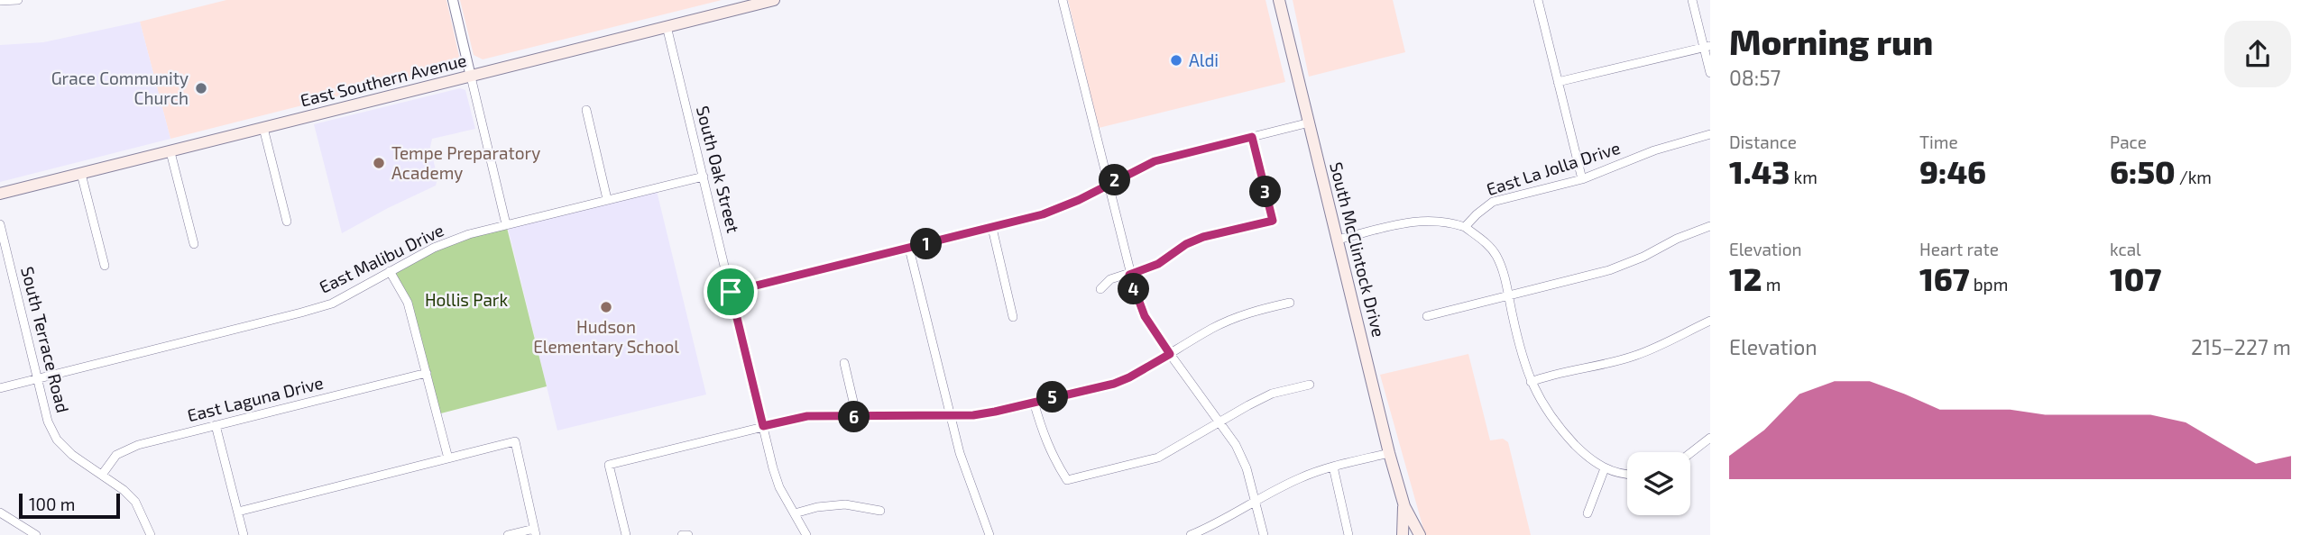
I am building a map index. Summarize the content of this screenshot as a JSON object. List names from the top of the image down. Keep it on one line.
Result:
{"streets":{"main road":["East Southern Avenue","South McClintock Drive"],"street":["East La Jolla Drive","South Oak Street","East Malibu Drive","South Terrace Road","East Laguna Drive"]},"crossings":[["East Southern Avenue","South Oak Street"],["South Oak Street","East Malibu Drive"],["East Malibu Drive","South Terrace Road"],["South Terrace Road","East Laguna Drive"]],"parks":["Hollis Park"],"places":["Aldi","Grace Community Church","Tempe Preparatory Academy","Hudson Elementary School"],"scale_bar":"100 m","page":{"heading":["Morning run","08:57"],"stats":[["Distance","1.43 km"],["Time","9:46"],["Pace","6:50 /km"],["Elevation","12 m"],["Heart rate","167 bpm"],["kcal","107"]],"pins":["2","3","1","4","5","6"],"chart":["Elevation","215–227 m"],"scale":"100 m"}}
